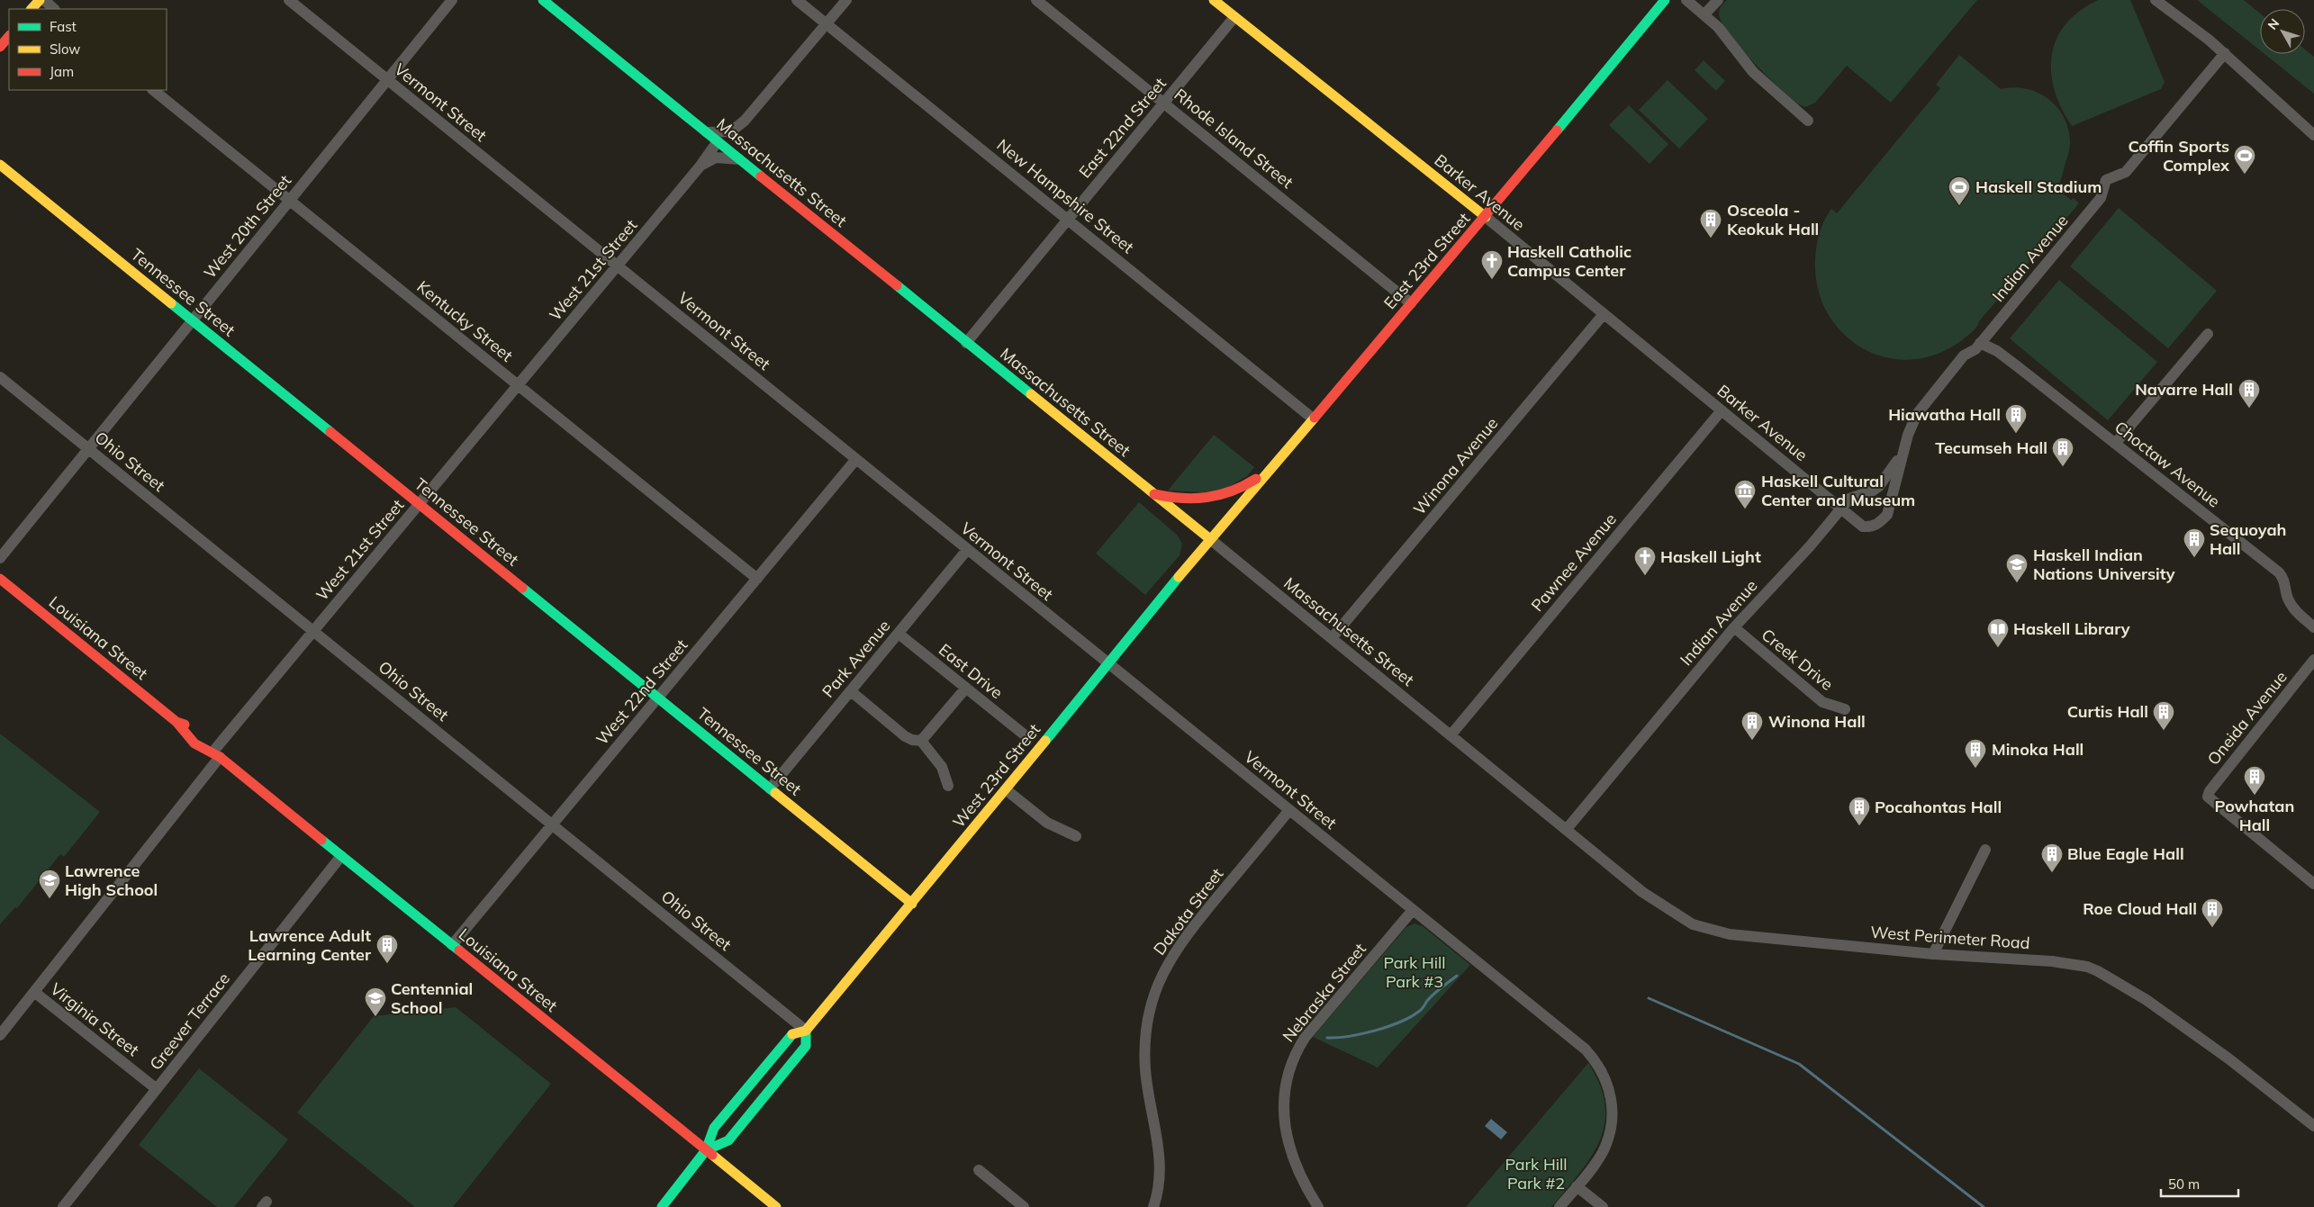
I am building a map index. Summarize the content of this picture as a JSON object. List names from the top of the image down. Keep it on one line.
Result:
{"streets":{"main road":["Massachusetts Street","Barker Avenue","East 23rd Street","Tennessee Street","Louisiana Street","West 23rd Street"],"street":["Vermont Street","East 22nd Street","Rhode Island Street","New Hampshire Street","West 20th Street","Indian Avenue","West 21st Street","Kentucky Street","Ohio Street","Choctaw Avenue","Winona Avenue","Pawnee Avenue","Park Avenue","Creek Drive","East Drive","West 22nd Street","Oneida Avenue","Dakota Street","West Perimeter Road","Nebraska Street","Virginia Street","Greever Terrace"]},"crossings":[["Vermont Street","West 20th Street"],["Vermont Street","West 21st Street"],["Vermont Street","Park Avenue"],["Vermont Street","West 22nd Street"],["Vermont Street","West 23rd Street"],["Vermont Street","Dakota Street"],["Vermont Street","Nebraska Street"],["East 22nd Street","Rhode Island Street"],["East 22nd Street","Massachusetts Street"],["East 22nd Street","Barker Avenue"],["East 22nd Street","New Hampshire Street"],["Rhode Island Street","East 23rd Street"],["Massachusetts Street","Indian Avenue"],["Massachusetts Street","East 23rd Street"],["Massachusetts Street","West 21st Street"],["Massachusetts Street","Winona Avenue"],["Massachusetts Street","Pawnee Avenue"],["Massachusetts Street","West 23rd Street"],["Massachusetts Street","West Perimeter Road"],["Barker Avenue","Indian Avenue"],["Barker Avenue","East 23rd Street"],["Barker Avenue","Winona Avenue"],["Barker Avenue","Pawnee Avenue"],["New Hampshire Street","East 23rd Street"],["West 20th Street","Tennessee Street"],["West 20th Street","Kentucky Street"],["West 20th Street","Ohio Street"],["Indian Avenue","Choctaw Avenue"],["Indian Avenue","Creek Drive"],["Indian Avenue","West Perimeter Road"],["East 23rd Street","West 23rd Street"],["West 21st Street","Tennessee Street"],["West 21st Street","Kentucky Street"],["West 21st Street","Ohio Street"],["West 21st Street","Louisiana Street"],["West 21st Street","Virginia Street"],["Tennessee Street","Park Avenue"],["Tennessee Street","West 22nd Street"],["Tennessee Street","West 23rd Street"],["Kentucky Street","West 22nd Street"],["Ohio Street","West 22nd Street"],["Ohio Street","West 23rd Street"],["Louisiana Street","West 22nd Street"],["Louisiana Street","West 23rd Street"],["Louisiana Street","Greever Terrace"],["Park Avenue","East Drive"],["Virginia Street","Greever Terrace"]],"parks":["Park Hill Park #3","Park Hill Park #2"],"places":{"sports":["Coffin Sports Complex","Haskell Stadium"],"building":["Osceola - Keokuk Hall","Navarre Hall","Hiawatha Hall","Tecumseh Hall","Sequoyah Hall","Curtis Hall","Winona Hall","Minoka Hall","Powhatan Hall","Pocahontas Hall","Blue Eagle Hall","Roe Cloud Hall","Lawrence Adult Learning Center"],"church":["Haskell Catholic Campus Center","Haskell Light"],"museum":["Haskell Cultural Center and Museum"],"school or university":["Haskell Indian Nations University","Lawrence High School","Centennial School"],"library":["Haskell Library"]},"legend":["Fast","Slow","Jam"],"scale_bar":"50 m","north":"top left"}
